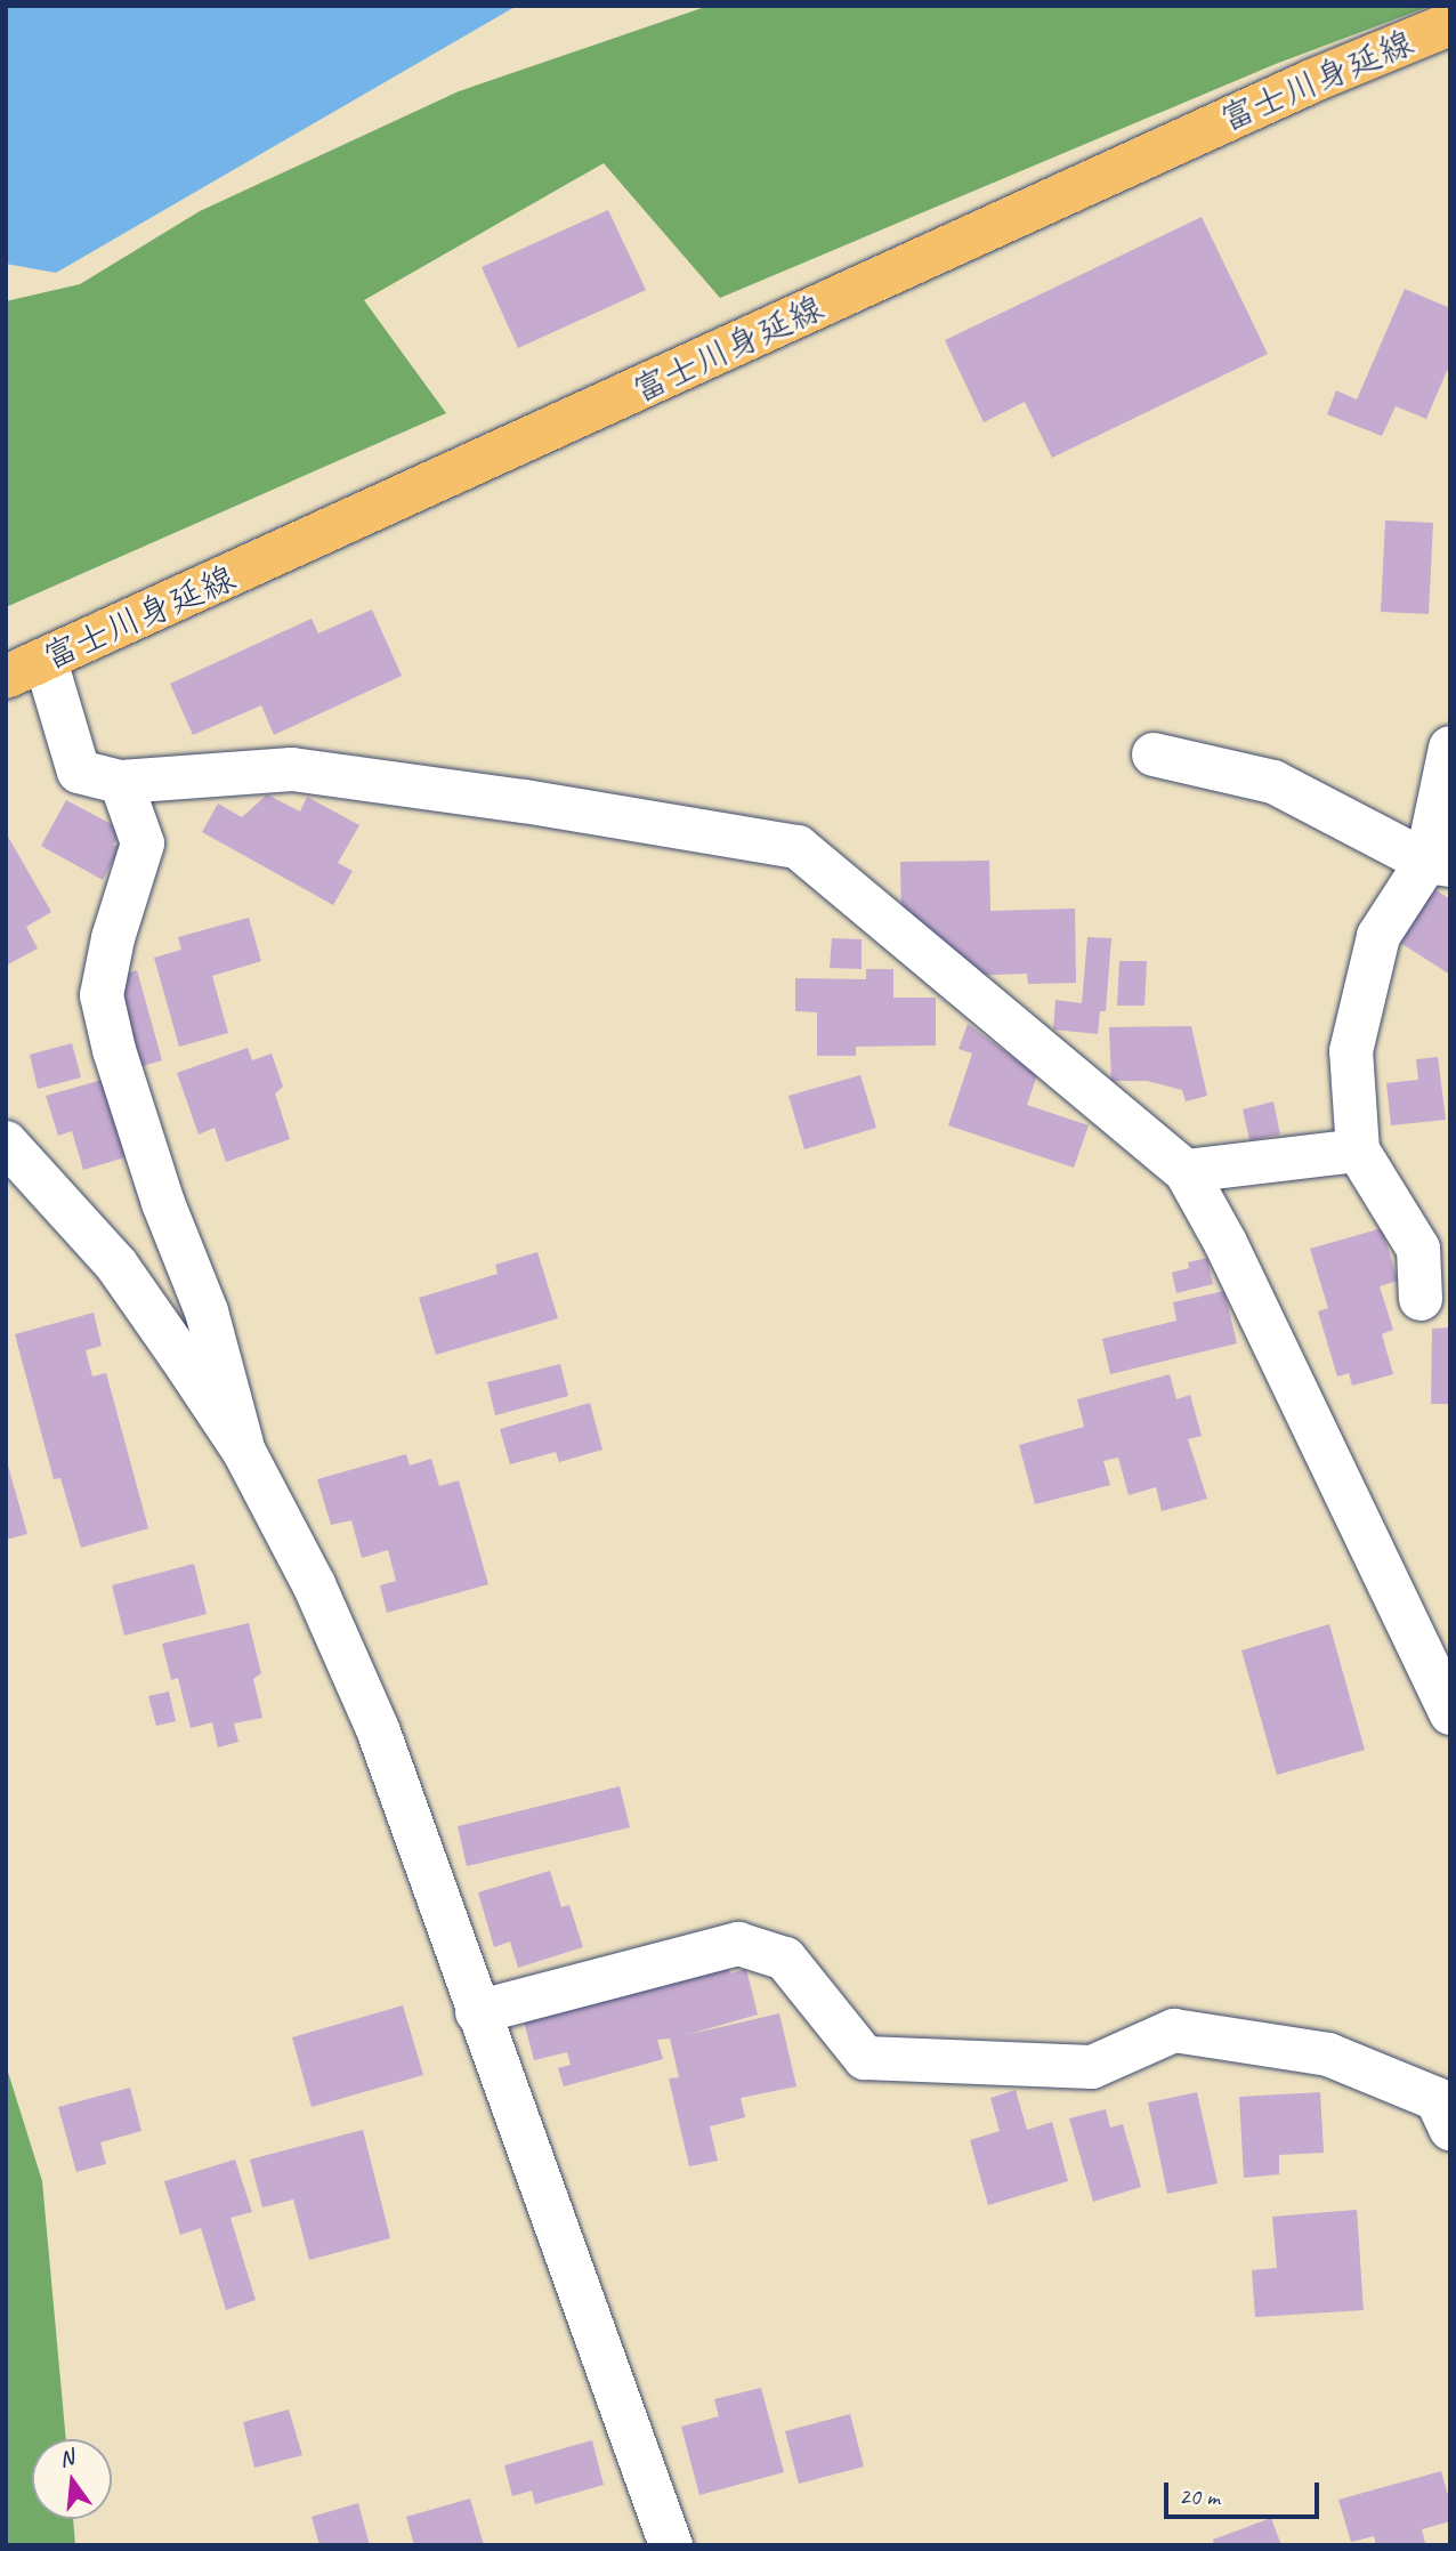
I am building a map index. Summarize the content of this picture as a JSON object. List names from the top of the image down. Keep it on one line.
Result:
{"streets":{"main road":["富士川身延線"]},"scale_bar":"20 m","north":"top"}
